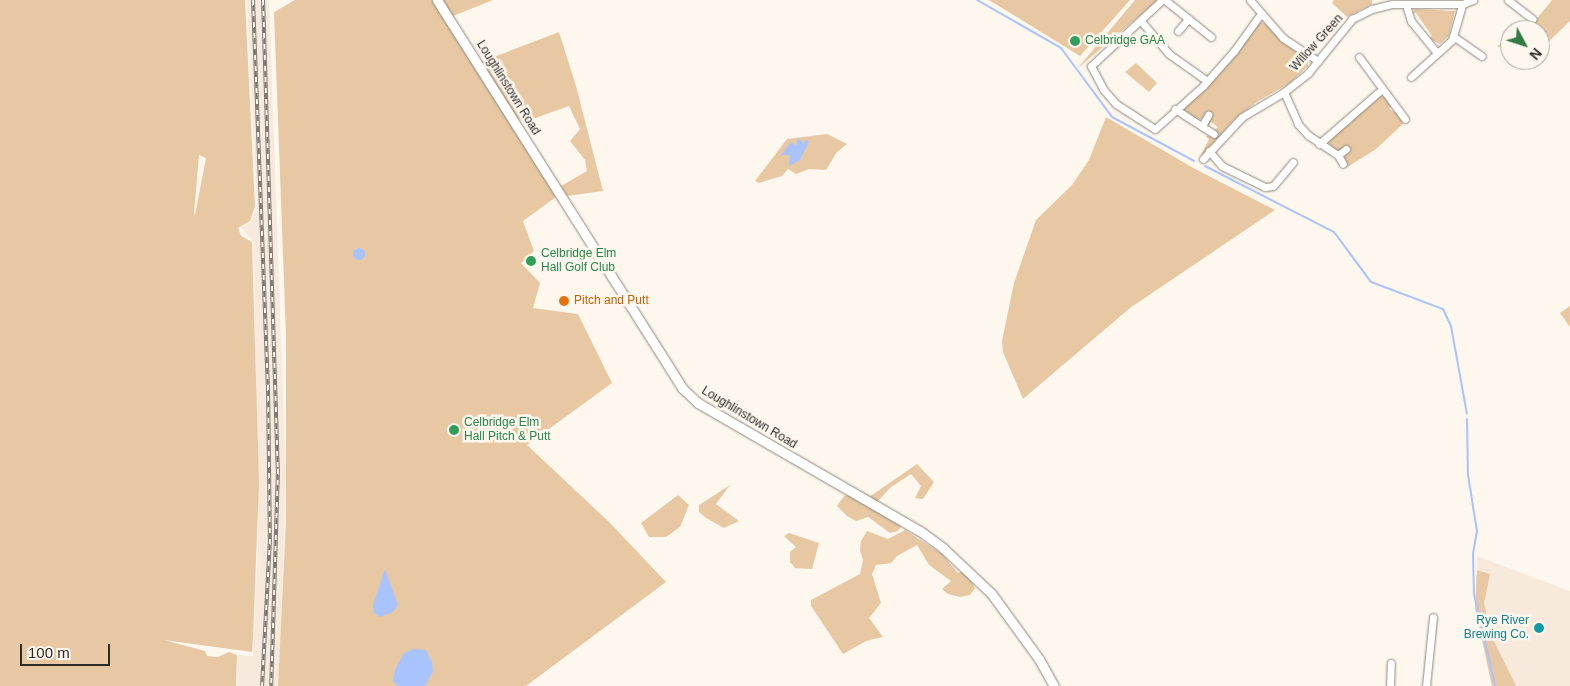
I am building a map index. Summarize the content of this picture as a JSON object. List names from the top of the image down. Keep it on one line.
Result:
{"streets":{"street":["Willow Green","Loughlinstown Road"]},"places":["Celbridge GAA","Celbridge Elm Hall Golf Club","Pitch and Putt","Celbridge Elm Hall Pitch & Putt","Rye River Brewing Co."],"scale_bar":"100 m","north":"bottom right"}
